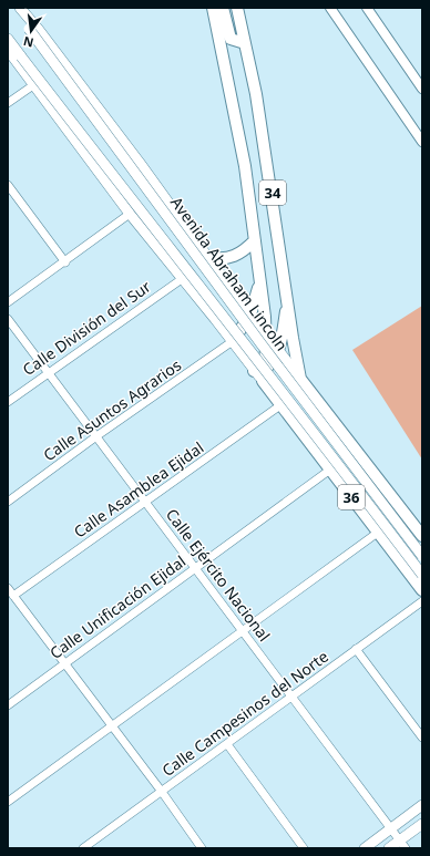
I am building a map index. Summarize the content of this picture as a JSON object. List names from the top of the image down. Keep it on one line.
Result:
{"streets":{"main road":["34","Avenida Abraham Lincoln","36"],"street":["Calle División del Sur","Calle Asuntos Agrarios","Calle Asamblea Ejidal","Calle Ejército Nacional","Calle Unificación Ejidal","Calle Campesinos del Norte"]},"crossings":[["34","Avenida Abraham Lincoln"],["34","36"],["Calle División del Sur","36"],["Calle División del Sur","Calle Ejército Nacional"],["Calle Asuntos Agrarios","36"],["Calle Asuntos Agrarios","Calle Ejército Nacional"],["Calle Asamblea Ejidal","36"],["Calle Asamblea Ejidal","Calle Ejército Nacional"],["36","Calle Unificación Ejidal"],["Calle Ejército Nacional","Calle Unificación Ejidal"],["Calle Ejército Nacional","Calle Campesinos del Norte"]],"north":"bottom"}
